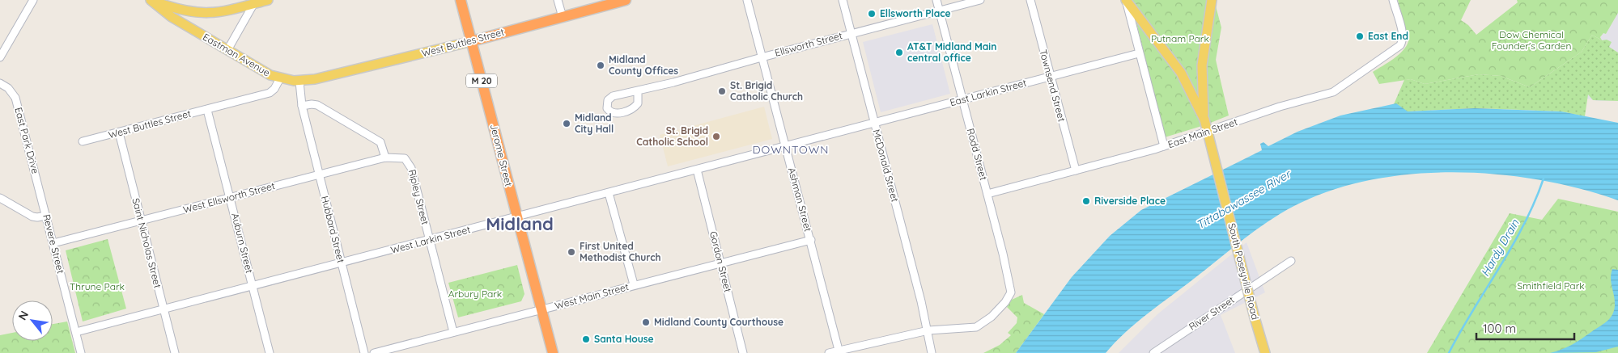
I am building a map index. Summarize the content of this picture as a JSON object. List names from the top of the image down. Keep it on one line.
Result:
{"streets":{"highway":["West Buttles Street","M 20","Jerome Street"],"main road":["Eastman Avenue","South Poseyville Road"],"street":["Ellsworth Street","Townsend Street","East Larkin Street","East Main Street","East Park Drive","Rodd Street","McDonald Street","Ripley Street","West Ellsworth Street","Ashman Street","Hubbard Street","West Larkin Street","Saint Nicholas Street","Auburn Street","Revere Street","Gordon Street","West Main Street","River Street"]},"crossings":[["West Buttles Street","Eastman Avenue"],["West Buttles Street","Jerome Street"],["West Buttles Street","Saint Nicholas Street"],["West Buttles Street","Auburn Street"],["Ellsworth Street","Rodd Street"],["Ellsworth Street","McDonald Street"],["Ellsworth Street","Ashman Street"],["M 20","Jerome Street"],["M 20","West Main Street"],["Townsend Street","East Larkin Street"],["Townsend Street","East Main Street"],["East Larkin Street","Rodd Street"],["East Larkin Street","McDonald Street"],["East Larkin Street","Ashman Street"],["East Larkin Street","West Larkin Street"],["East Main Street","Rodd Street"],["East Park Drive","Revere Street"],["Rodd Street","McDonald Street"],["Jerome Street","West Larkin Street"],["Jerome Street","West Main Street"],["Ripley Street","West Ellsworth Street"],["Ripley Street","West Larkin Street"],["Ripley Street","West Main Street"],["West Ellsworth Street","Hubbard Street"],["West Ellsworth Street","Saint Nicholas Street"],["West Ellsworth Street","Auburn Street"],["West Ellsworth Street","Revere Street"],["Ashman Street","West Larkin Street"],["Ashman Street","West Main Street"],["Hubbard Street","West Larkin Street"],["West Larkin Street","Saint Nicholas Street"],["West Larkin Street","Auburn Street"],["West Larkin Street","Revere Street"],["West Larkin Street","Gordon Street"],["Gordon Street","West Main Street"]],"districts":["DOWNTOWN","Midland"],"water":["Tittabawassee River","Hardy Drain"],"parks":["Dow Chemical Founder's Garden","Putnam Park","Smithfield Park","Thrune Park","Arbury Park"],"places":["Ellsworth Place","East End","AT&T Midland Main central office","Midland County Offices","St. Brigid Catholic Church","Midland City Hall","St. Brigid Catholic School","Riverside Place","First United Methodist Church","Midland County Courthouse","Santa House"],"scale_bar":"100 m","north":"top left"}
